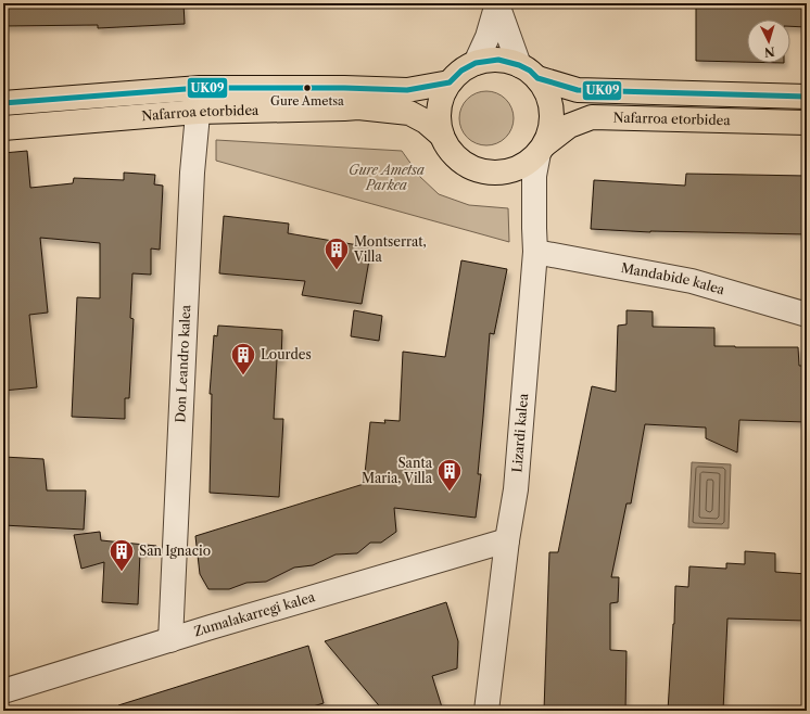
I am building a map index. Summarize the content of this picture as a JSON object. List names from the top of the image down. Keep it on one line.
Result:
{"streets":{"highway":["Nafarroa etorbidea"],"street":["Mandabide kalea","Don Leandro kalea","Lizardi kalea","Zumalakarregi kalea"]},"crossings":[["Nafarroa etorbidea","Don Leandro kalea"],["Nafarroa etorbidea","Lizardi kalea"],["Mandabide kalea","Lizardi kalea"],["Don Leandro kalea","Zumalakarregi kalea"],["Lizardi kalea","Zumalakarregi kalea"]],"parks":["Gure Ametsa Parkea"],"places":{"other":["Gure Ametsa"],"building":["Montserrat, Villa","Lourdes","Santa Maria, Villa","San Ignacio"]},"lines":["transit line UK09"],"north":"bottom"}
